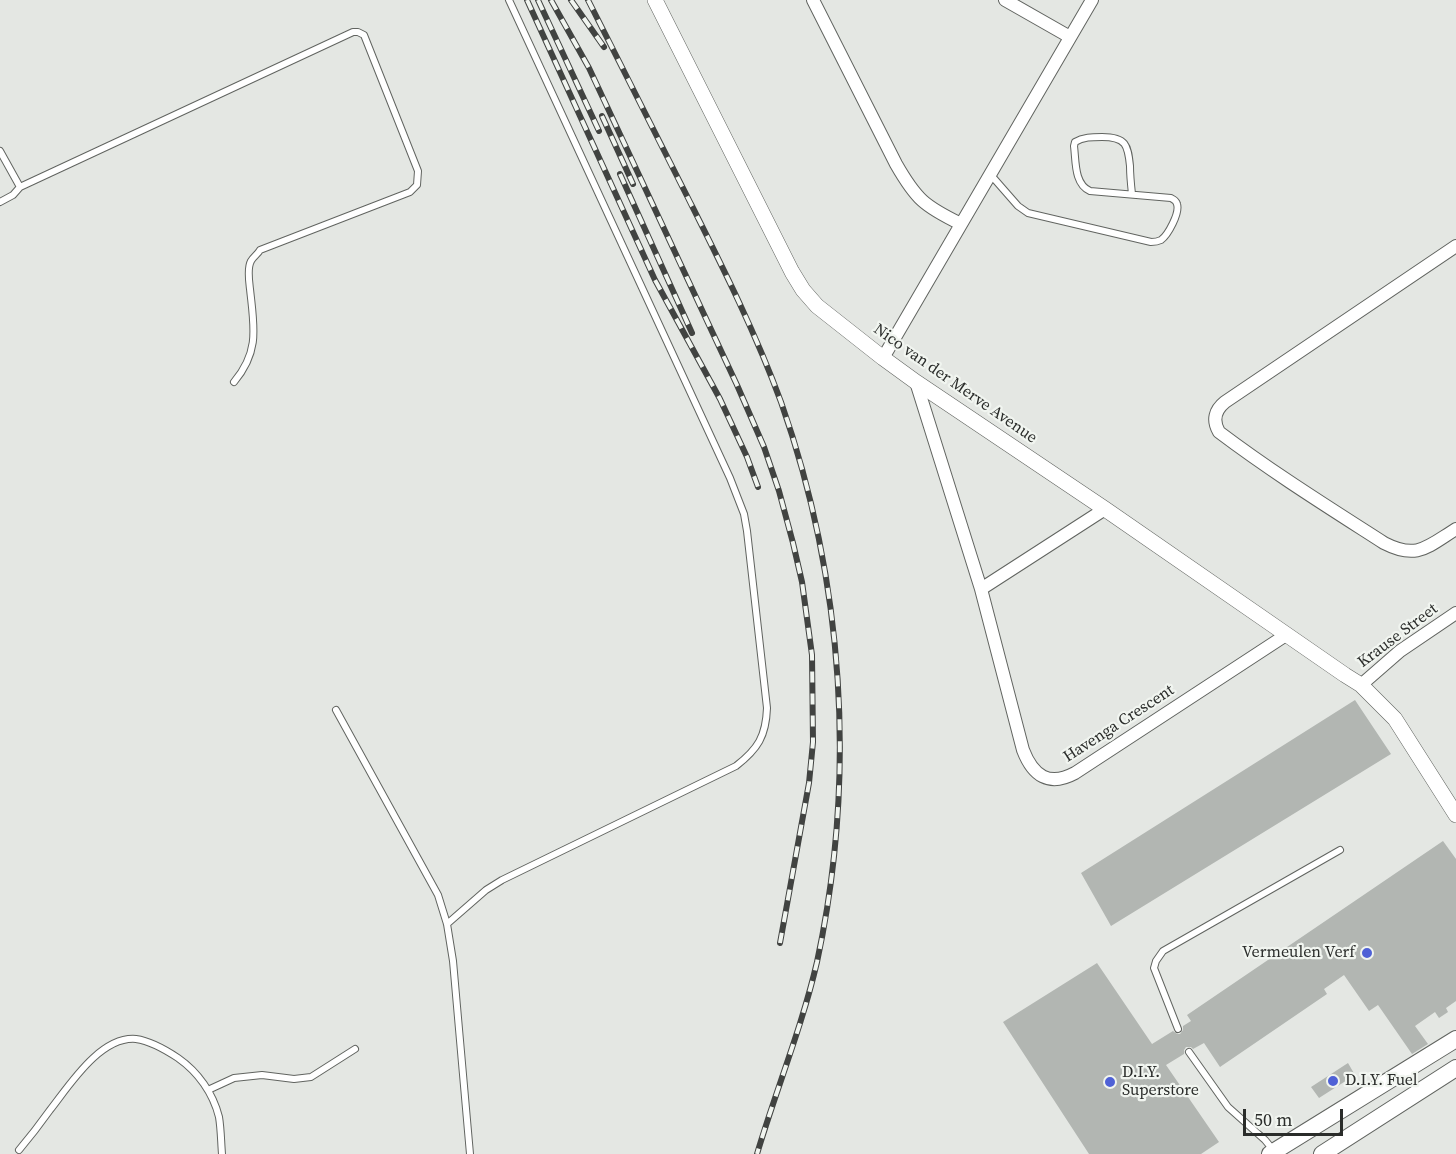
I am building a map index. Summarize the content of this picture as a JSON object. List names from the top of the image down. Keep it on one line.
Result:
{"streets":{"street":["Nico van der Merve Avenue","Krause Street","Havenga Crescent"]},"crossings":[["Nico van der Merve Avenue","Krause Street"],["Nico van der Merve Avenue","Havenga Crescent"]],"places":["Vermeulen Verf","D.I.Y. Fuel","D.I.Y. Superstore"],"scale_bar":"50 m"}
